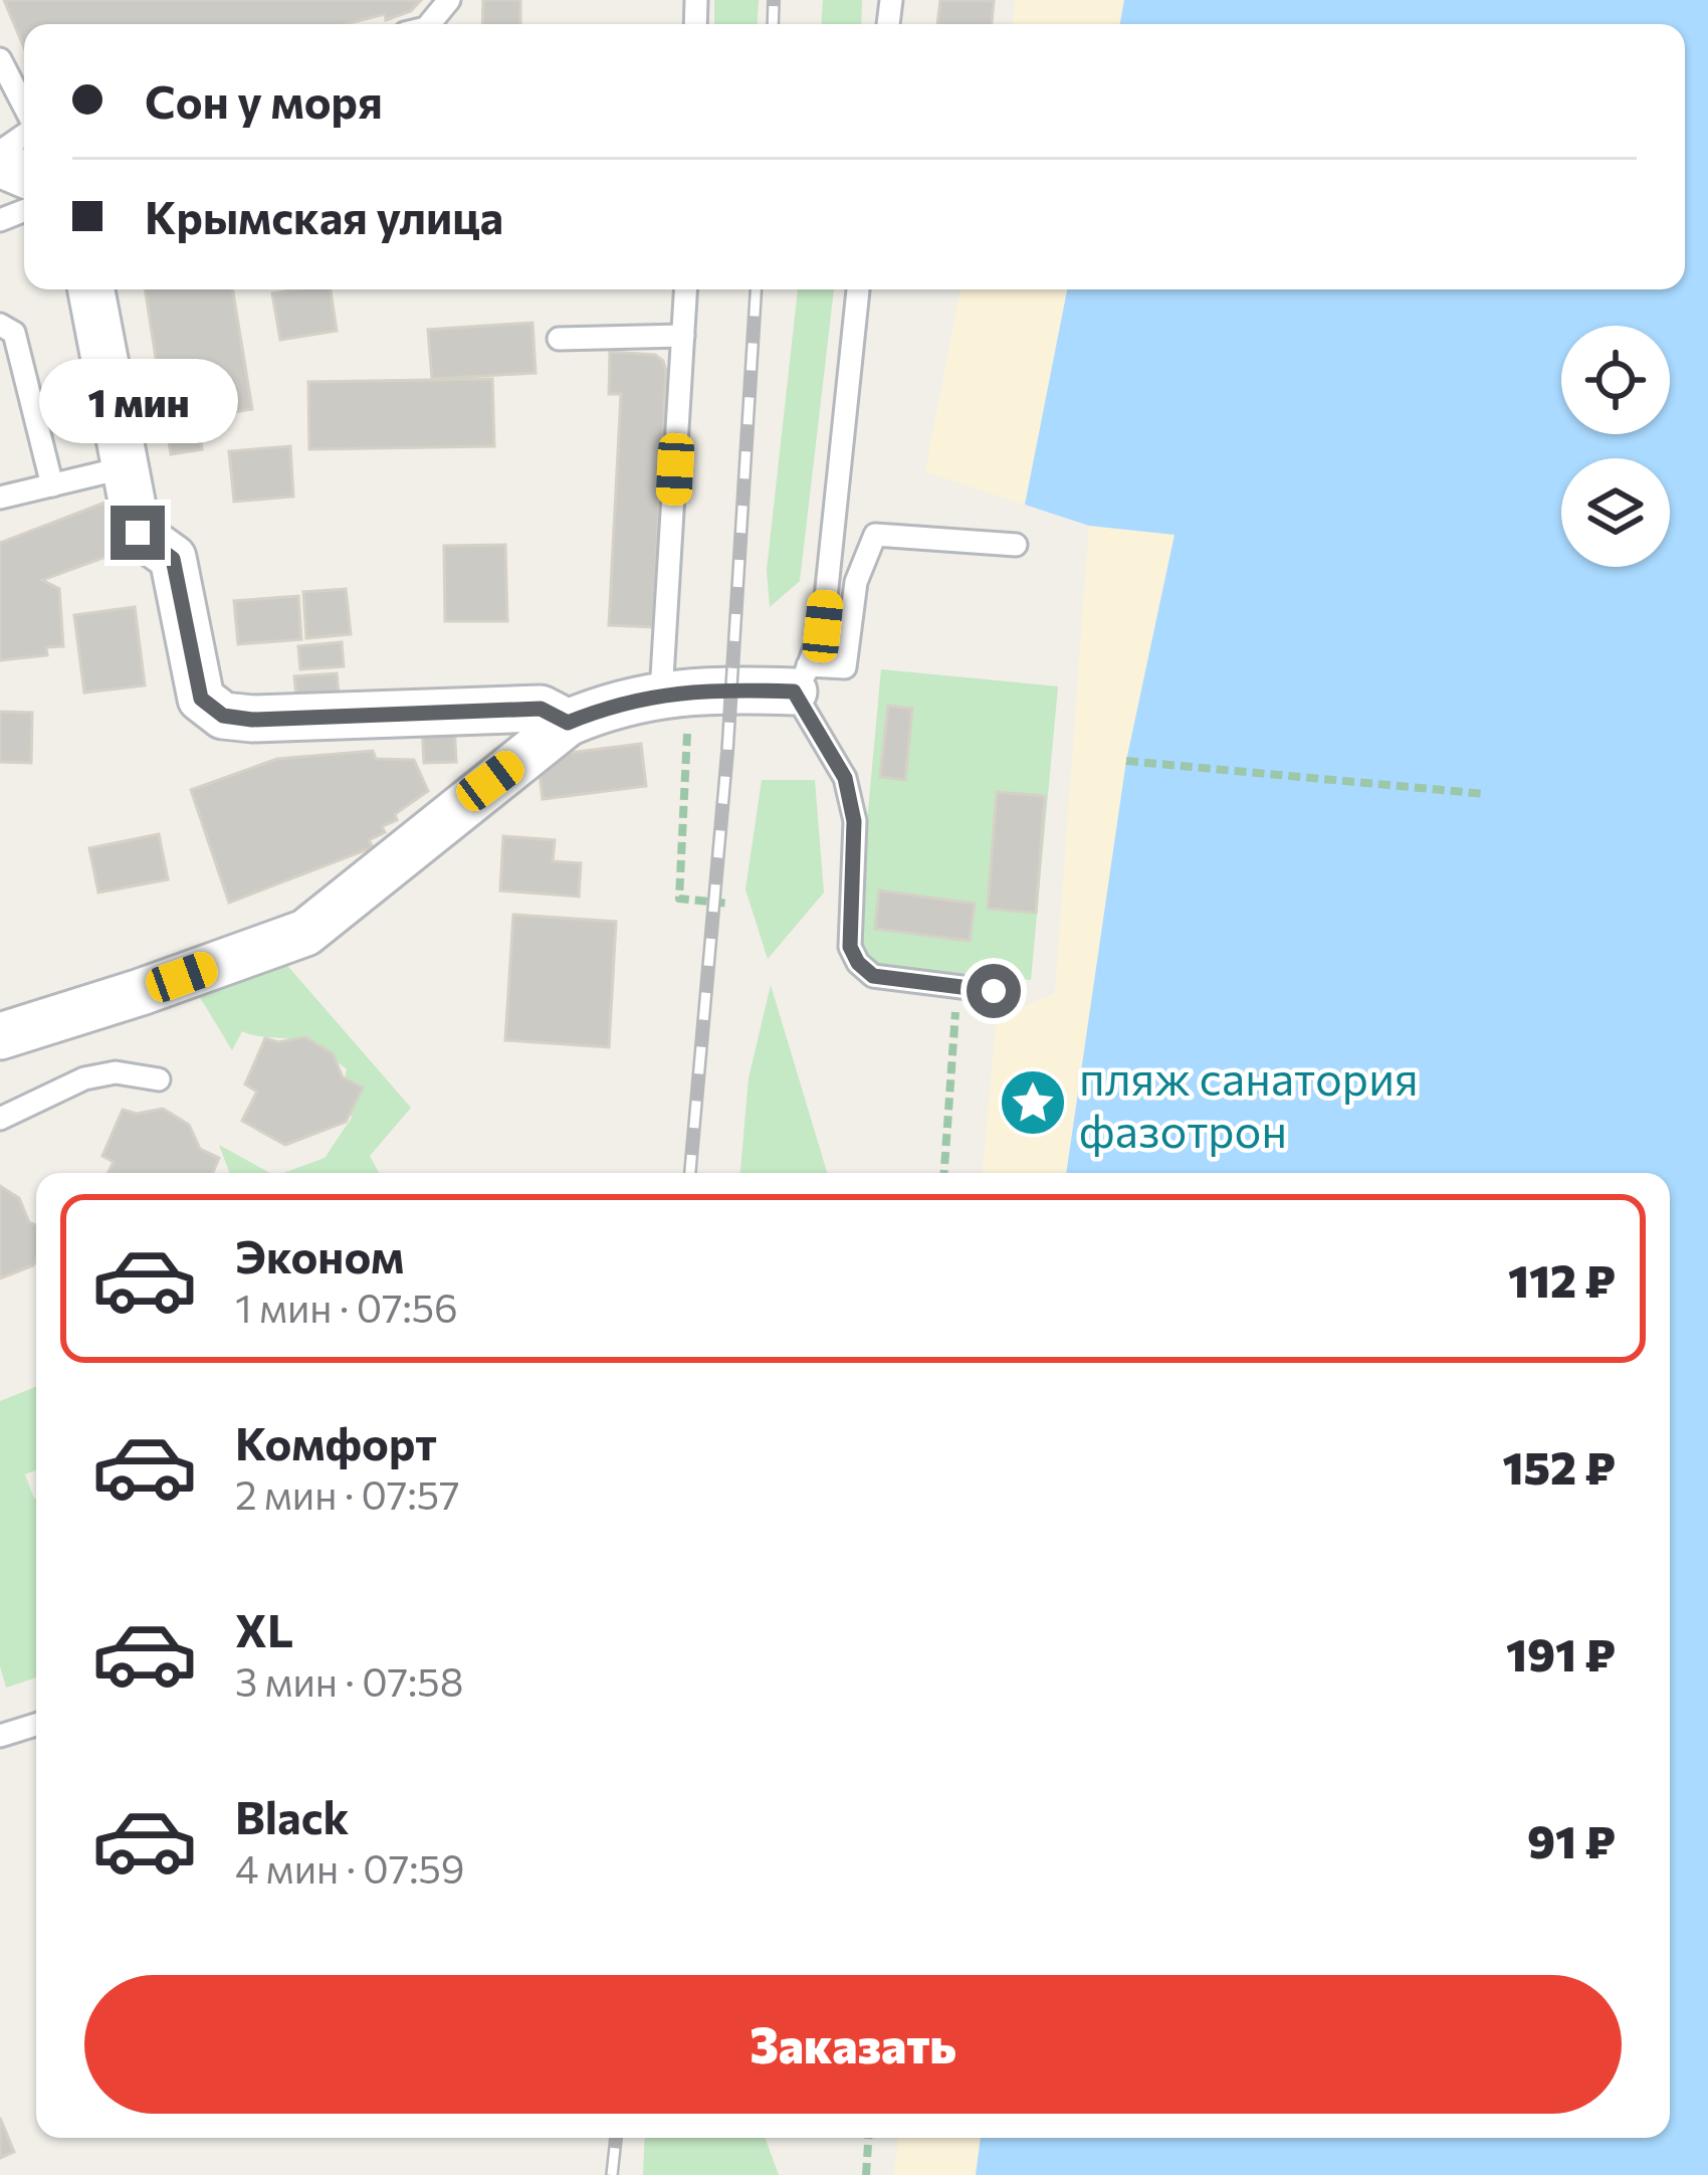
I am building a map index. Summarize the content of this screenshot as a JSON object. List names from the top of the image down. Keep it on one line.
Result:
{"places":{"place":["пляж санатория фазотрон"]},"page":{"banner":["Сон у моря","Крымская улица"],"bubble":"1 мин","list":[{"name":"Эконом","note":"1 мин · 07:56","value":"112 ₽"},{"name":"Комфорт","note":"2 мин · 07:57","value":"152 ₽"},{"name":"XL","note":"3 мин · 07:58","value":"191 ₽"},{"name":"Black","note":"4 мин · 07:59","value":"91 ₽"}],"buttons":"Заказать"}}
